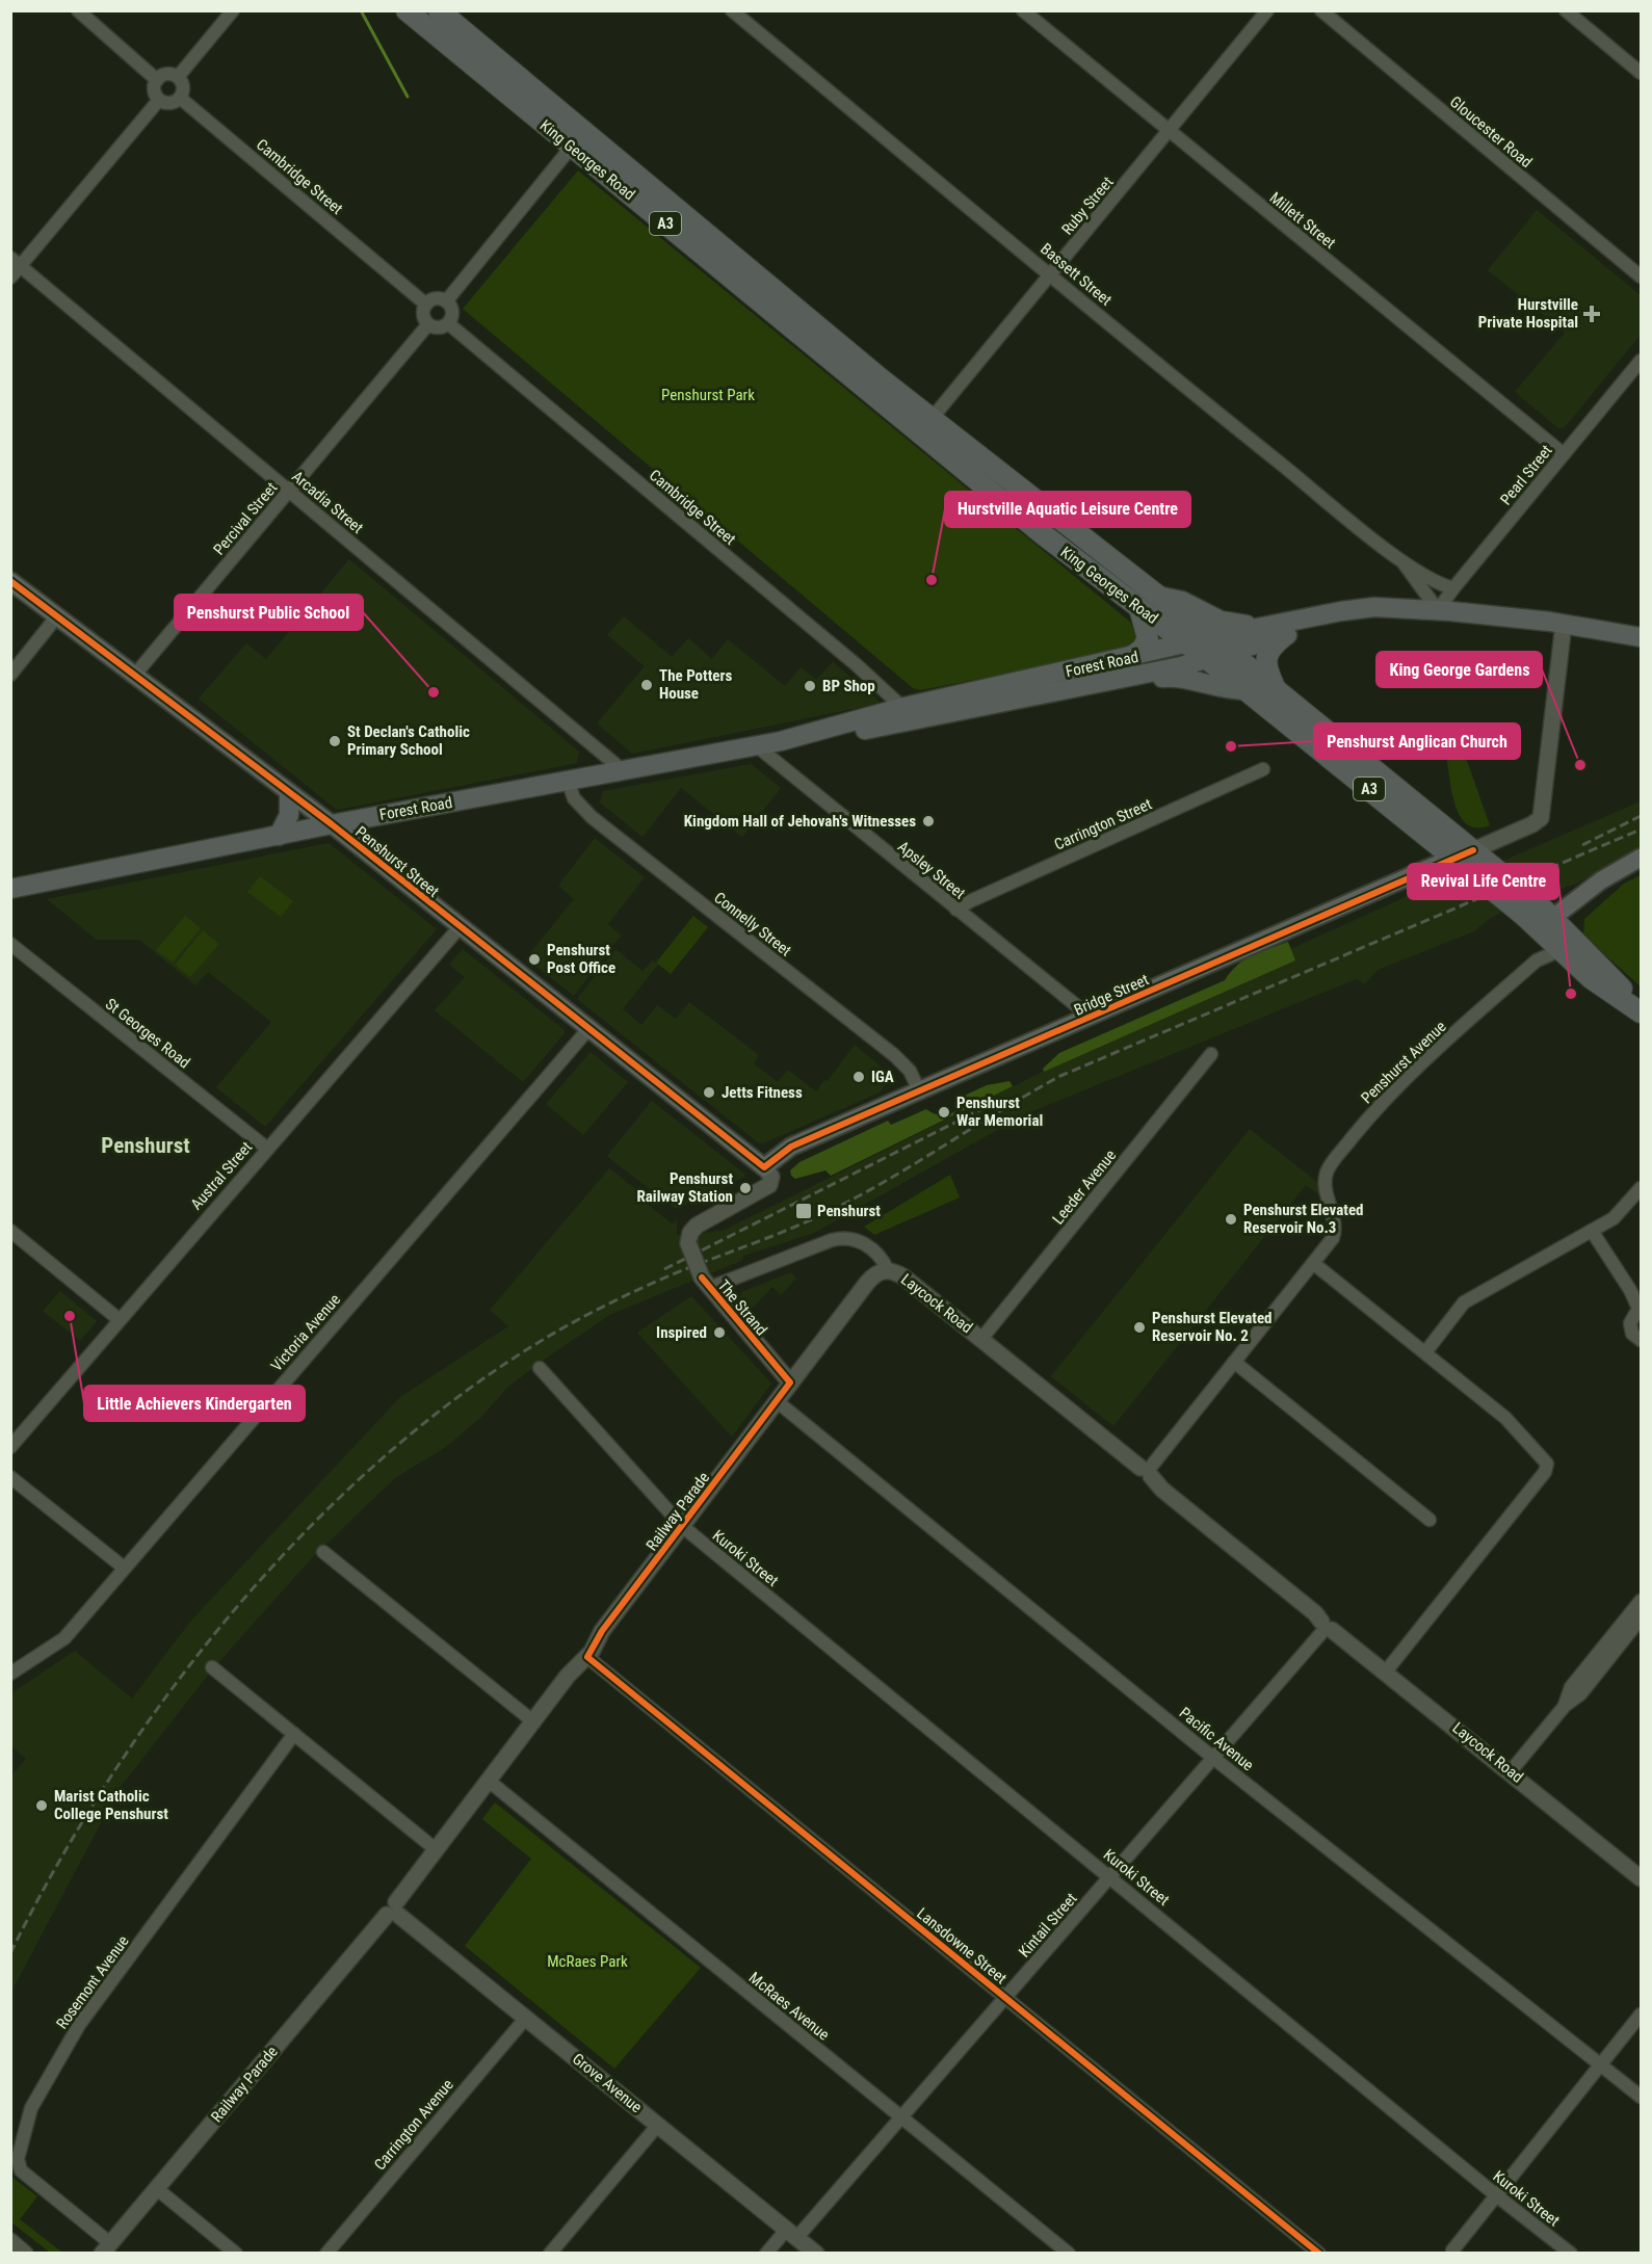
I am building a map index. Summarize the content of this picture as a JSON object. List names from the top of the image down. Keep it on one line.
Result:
{"streets":{"highway":["King Georges Road","A3","Bridge Street"],"main road":["Forest Road","Penshurst Street"],"street":["Gloucester Road","Cambridge Street","Ruby Street","Millett Street","Bassett Street","Pearl Street","Arcadia Street","Percival Street","Carrington Street","Apsley Street","Connelly Street","St Georges Road","Penshurst Avenue","Austral Street","Leeder Avenue","Laycock Road","The Strand","Victoria Avenue","Railway Parade","Kuroki Street","Pacific Avenue","Kintail Street","Lansdowne Street","Rosemont Avenue","McRaes Avenue","Grove Avenue","Carrington Avenue"]},"crossings":[["King Georges Road","Ruby Street"],["King Georges Road","Forest Road"],["King Georges Road","Bridge Street"],["King Georges Road","Penshurst Avenue"],["Cambridge Street","Percival Street"],["Cambridge Street","Forest Road"],["Ruby Street","Millett Street"],["Ruby Street","Bassett Street"],["Millett Street","Pearl Street"],["Bassett Street","Pearl Street"],["Bassett Street","Forest Road"],["Pearl Street","Forest Road"],["Arcadia Street","Percival Street"],["Arcadia Street","Forest Road"],["Percival Street","Penshurst Street"],["Forest Road","Penshurst Street"],["Forest Road","Apsley Street"],["Forest Road","Connelly Street"],["Forest Road","Bridge Street"],["Carrington Street","Apsley Street"],["Penshurst Street","Bridge Street"],["Penshurst Street","Austral Street"],["Penshurst Street","The Strand"],["Penshurst Street","Victoria Avenue"],["Apsley Street","Bridge Street"],["Connelly Street","Bridge Street"],["Bridge Street","The Strand"],["St Georges Road","Austral Street"],["Penshurst Avenue","Laycock Road"],["Leeder Avenue","Laycock Road"],["Laycock Road","The Strand"],["Laycock Road","Railway Parade"],["Laycock Road","Kintail Street"],["The Strand","Railway Parade"],["Railway Parade","Kuroki Street"],["Railway Parade","Pacific Avenue"],["Railway Parade","Lansdowne Street"],["Railway Parade","Rosemont Avenue"],["Railway Parade","McRaes Avenue"],["Railway Parade","Grove Avenue"],["Kuroki Street","Kintail Street"],["Pacific Avenue","Kintail Street"],["Kintail Street","Lansdowne Street"],["Kintail Street","McRaes Avenue"],["Kintail Street","Grove Avenue"],["Grove Avenue","Carrington Avenue"]],"districts":["Penshurst"],"parks":["Penshurst Park","McRaes Park"],"places":{"health":["Hurstville Private Hospital"],"other":["Hurstville Aquatic Leisure Centre","The Potters House","BP Shop","Penshurst Public School","St Declan's Catholic Primary School","Penshurst Anglican Church","King George Gardens","Kingdom Hall of Jehovah's Witnesses","Penshurst Post Office","Revival Life Centre","IGA","Jetts Fitness","Penshurst War Memorial","Penshurst Railway Station","Penshurst Elevated Reservoir No.3","Little Achievers Kindergarten","Penshurst Elevated Reservoir No. 2","Inspired","Marist Catholic College Penshurst"],"transit":["Penshurst"]}}
